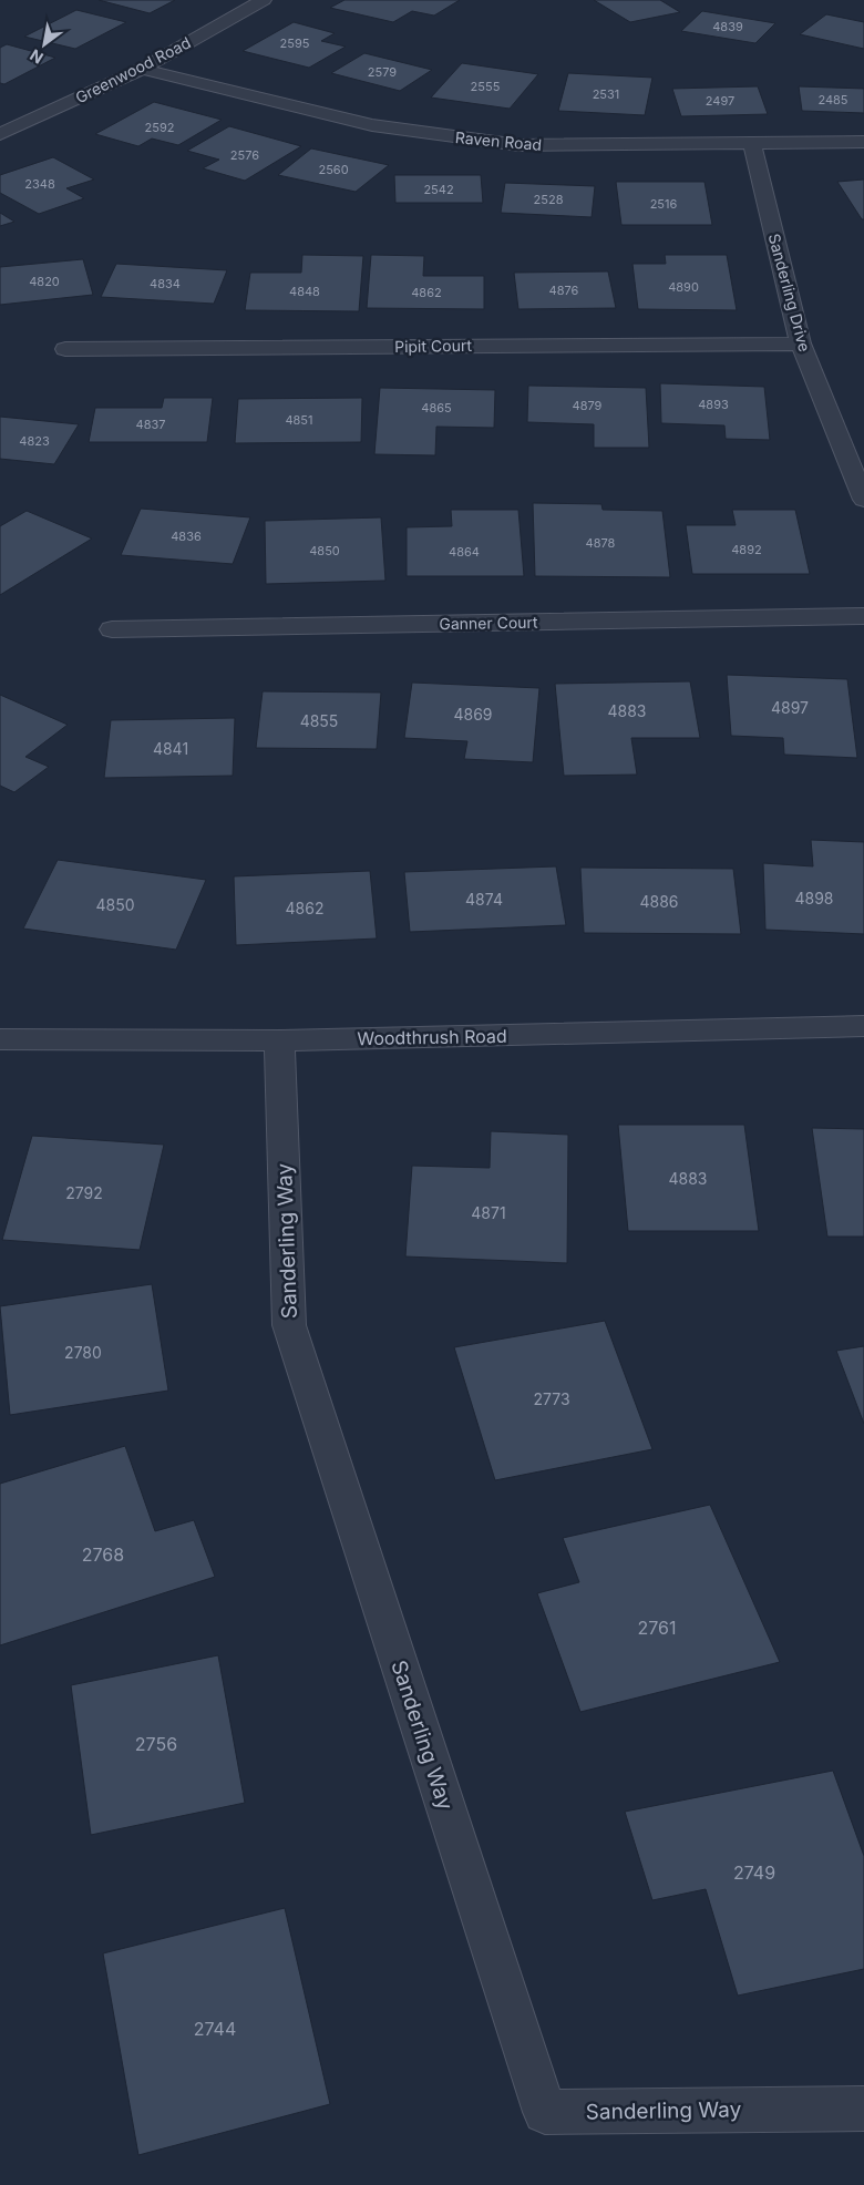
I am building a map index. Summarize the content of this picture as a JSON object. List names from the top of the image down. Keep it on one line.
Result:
{"streets":{"street":["Greenwood Road","Raven Road","Sanderling Drive","Pipit Court","Ganner Court","Woodthrush Road","Sanderling Way"]},"crossings":[["Greenwood Road","Raven Road"],["Raven Road","Sanderling Drive"],["Sanderling Drive","Pipit Court"],["Woodthrush Road","Sanderling Way"]],"house_numbers":["4839","2595","2579","2555","2531","2485","2497","2592","2576","2560","2348","2542","2528","2516","4820","4834","4890","4876","4848","4862","4893","4879","4865","4851","4837","4823","4836","4878","4892","4850","4864","4897","4883","4869","4855","4841","4898","4874","4886","4850","4862","4883","2792","4871","2780","2773","2768","2761","2756","2749","2744"],"north":"bottom left"}
